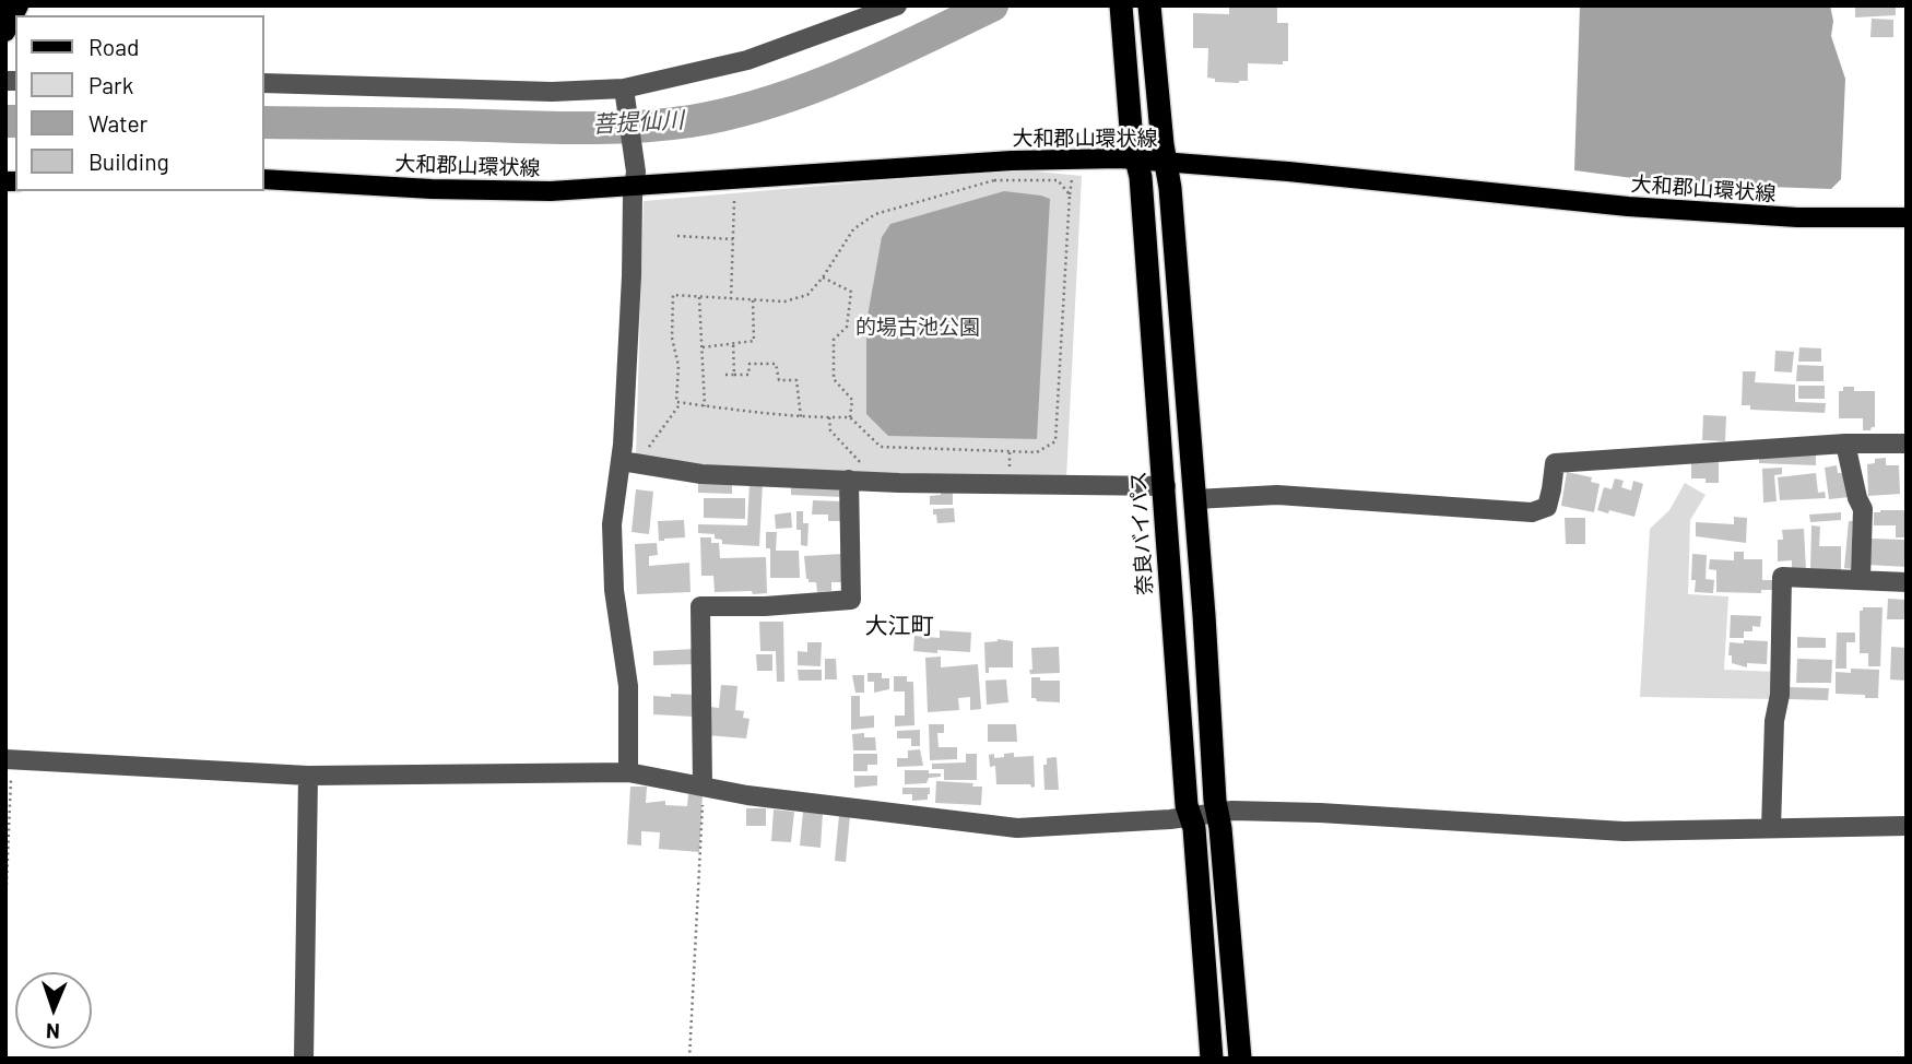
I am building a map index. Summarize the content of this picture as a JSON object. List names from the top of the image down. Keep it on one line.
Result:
{"streets":{"highway":["奈良バイパス"],"main road":["大和郡山環状線"]},"crossings":[["大和郡山環状線","奈良バイパス"]],"districts":["大江町"],"water":["菩提仙川"],"parks":["的場古池公園"],"legend":["Road","Park","Water","Building"],"north":"bottom"}
